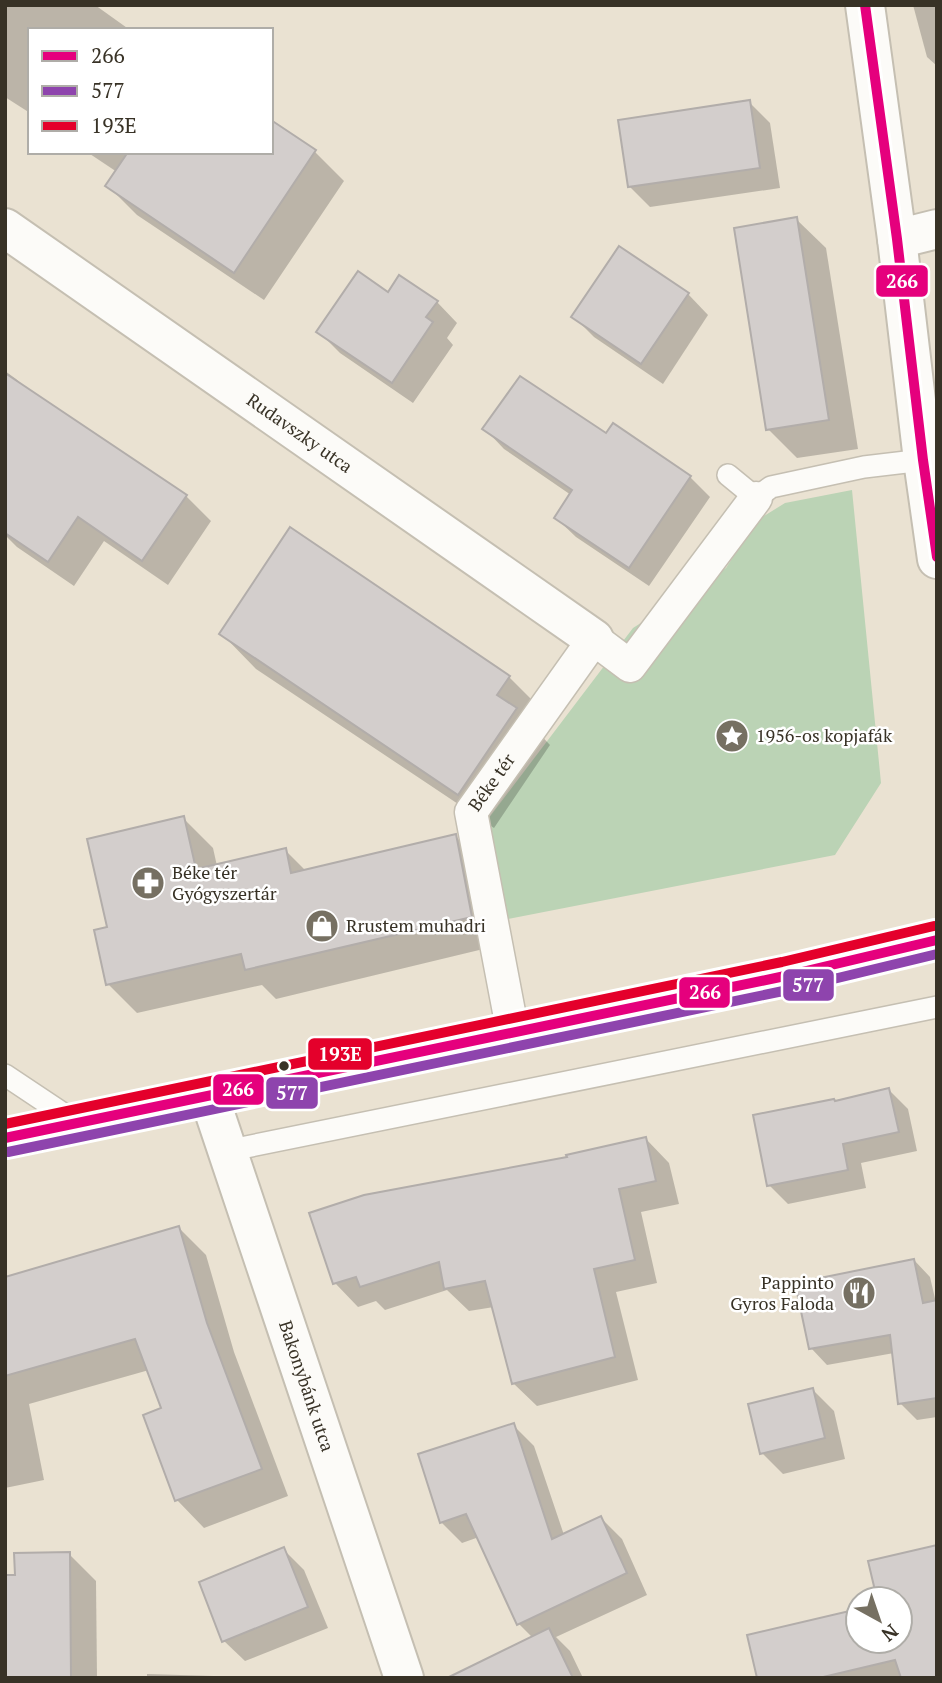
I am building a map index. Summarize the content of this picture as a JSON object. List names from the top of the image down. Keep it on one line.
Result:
{"streets":{"street":["Rudavszky utca","Béke tér","Bakonybánk utca"]},"crossings":[["Rudavszky utca","Béke tér"]],"places":{"place":["1956-os kopjafák"],"pharmacy":["Béke tér Gyógyszertár"],"shop":["Rrustem muhadri"],"restaurant":["Pappinto Gyros Faloda"]},"lines":["transit line 266","transit line 193E","transit line 577"],"legend":["266","577","193E"],"north":"bottom right"}
